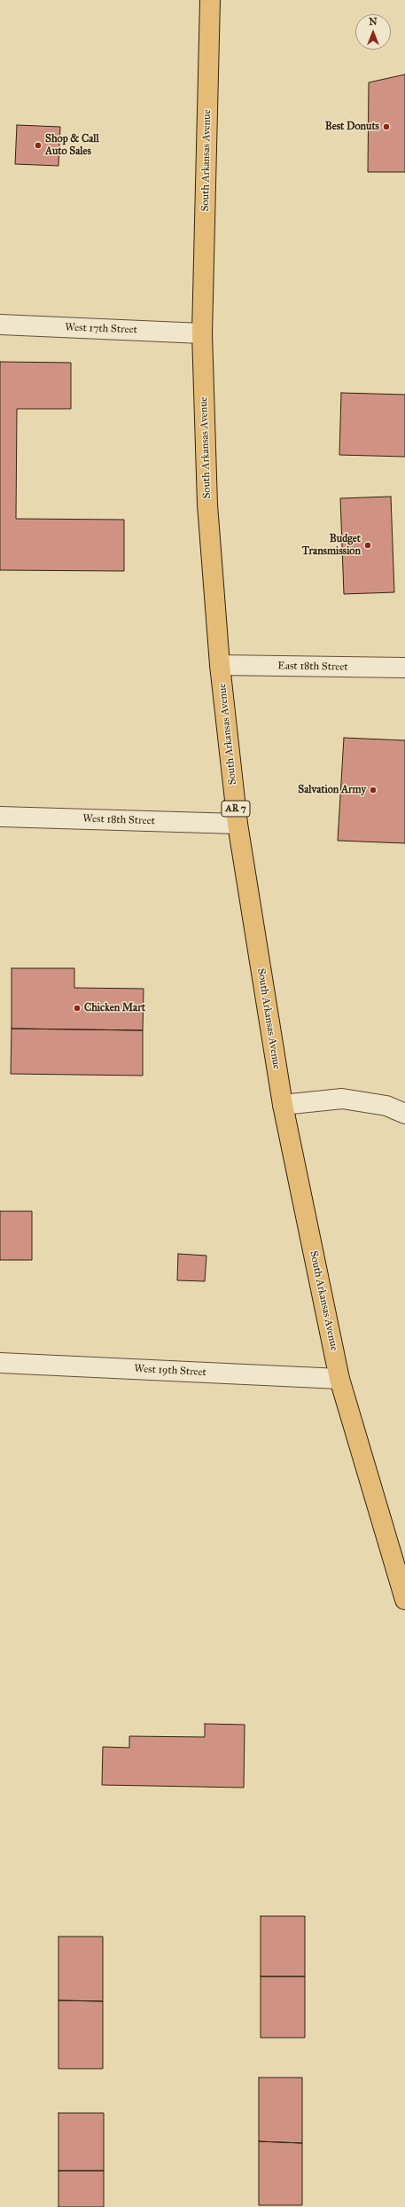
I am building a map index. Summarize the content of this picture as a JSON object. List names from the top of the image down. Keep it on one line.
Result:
{"streets":{"highway":["South Arkansas Avenue","AR 7"],"street":["West 17th Street","East 18th Street","West 18th Street","West 19th Street"]},"crossings":[["South Arkansas Avenue","West 17th Street"],["South Arkansas Avenue","East 18th Street"],["South Arkansas Avenue","West 18th Street"],["South Arkansas Avenue","West 19th Street"]],"places":["Best Donuts","Shop & Call Auto Sales","Budget Transmission","Salvation Army","Chicken Mart"],"north":"top"}
